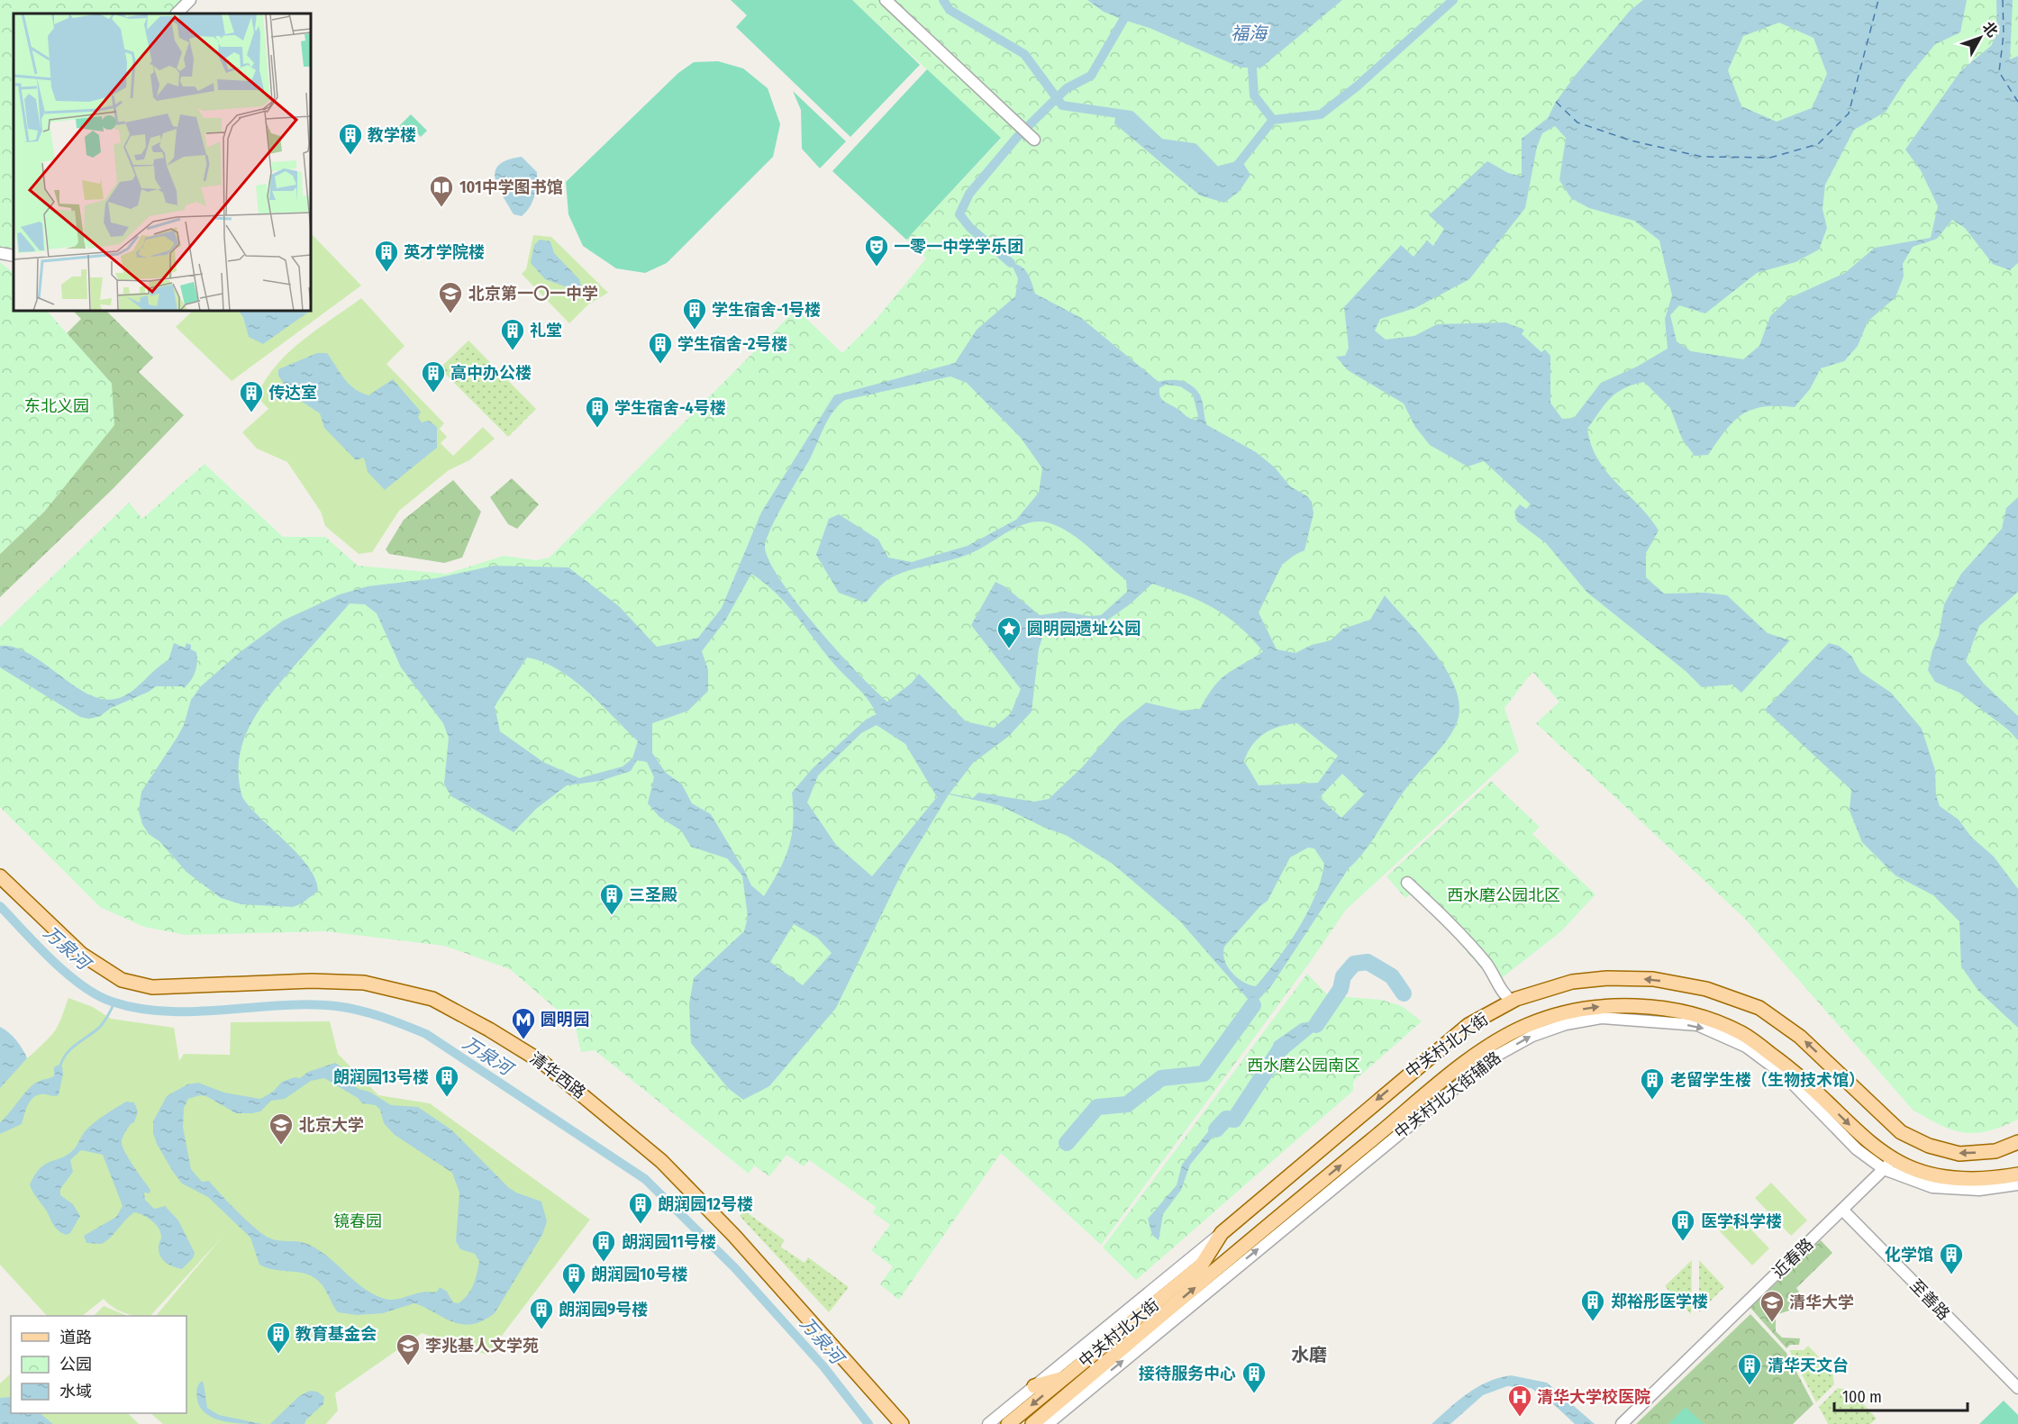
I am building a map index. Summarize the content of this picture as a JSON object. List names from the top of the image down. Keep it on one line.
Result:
{"streets":{"main road":["中关村北大街","清华西路"],"street":["中关村北大街辅路","近春路","至善路"]},"crossings":[["中关村北大街","中关村北大街辅路"],["中关村北大街","近春路"],["中关村北大街辅路","近春路"],["近春路","至善路"]],"one_way":["中关村北大街辅路"],"districts":["水磨"],"water":["福海","万泉河"],"parks":["东北义园","西水磨公园北区","西水磨公园南区","镜春园"],"places":{"building":["教学楼","英才学院楼","学生宿舍-1号楼","礼堂","学生宿舍-2号楼","高中办公楼","传达室","学生宿舍-4号楼","三圣殿","朗润园13号楼","老留学生楼（生物技术馆）","朗润园12号楼","医学科学楼","朗润园11号楼","化学馆","朗润园10号楼","郑裕彤医学楼","朗润园9号楼","教育基金会","清华天文台","接待服务中心"],"library":["101中学图书馆"],"theatre":["一零一中学学乐团"],"school or university":["北京第一〇一中学","北京大学","清华大学","李兆基人文学苑"],"place":["圆明园遗址公园"],"metro station":["圆明园"],"hospital":["清华大学校医院"]},"legend":["道路","公园","水域"],"scale_bar":"100 m","north":"top right"}
